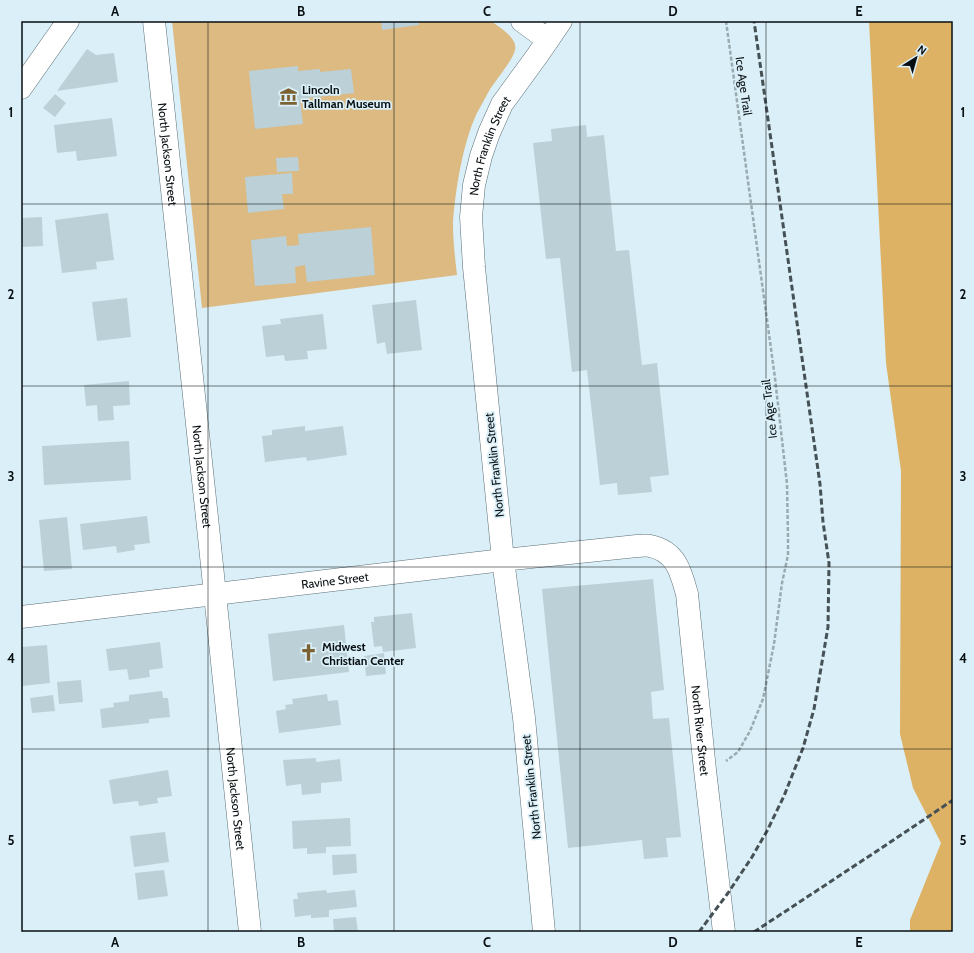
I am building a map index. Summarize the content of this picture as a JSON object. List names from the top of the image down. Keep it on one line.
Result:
{"streets":{"street":["North Franklin Street","North Jackson Street","Ravine Street","North River Street"],"path":["Ice Age Trail"]},"crossings":[["Ice Age Trail","North River Street"],["North Franklin Street","Ravine Street"],["North Jackson Street","Ravine Street"],["Ravine Street","North River Street"]],"places":{"museum":["Lincoln Tallman Museum"],"church":["Midwest Christian Center"]},"north":"top right","grid":{"columns":["A","B","C","D","E"],"rows":["1","2","3","4","5"]}}
